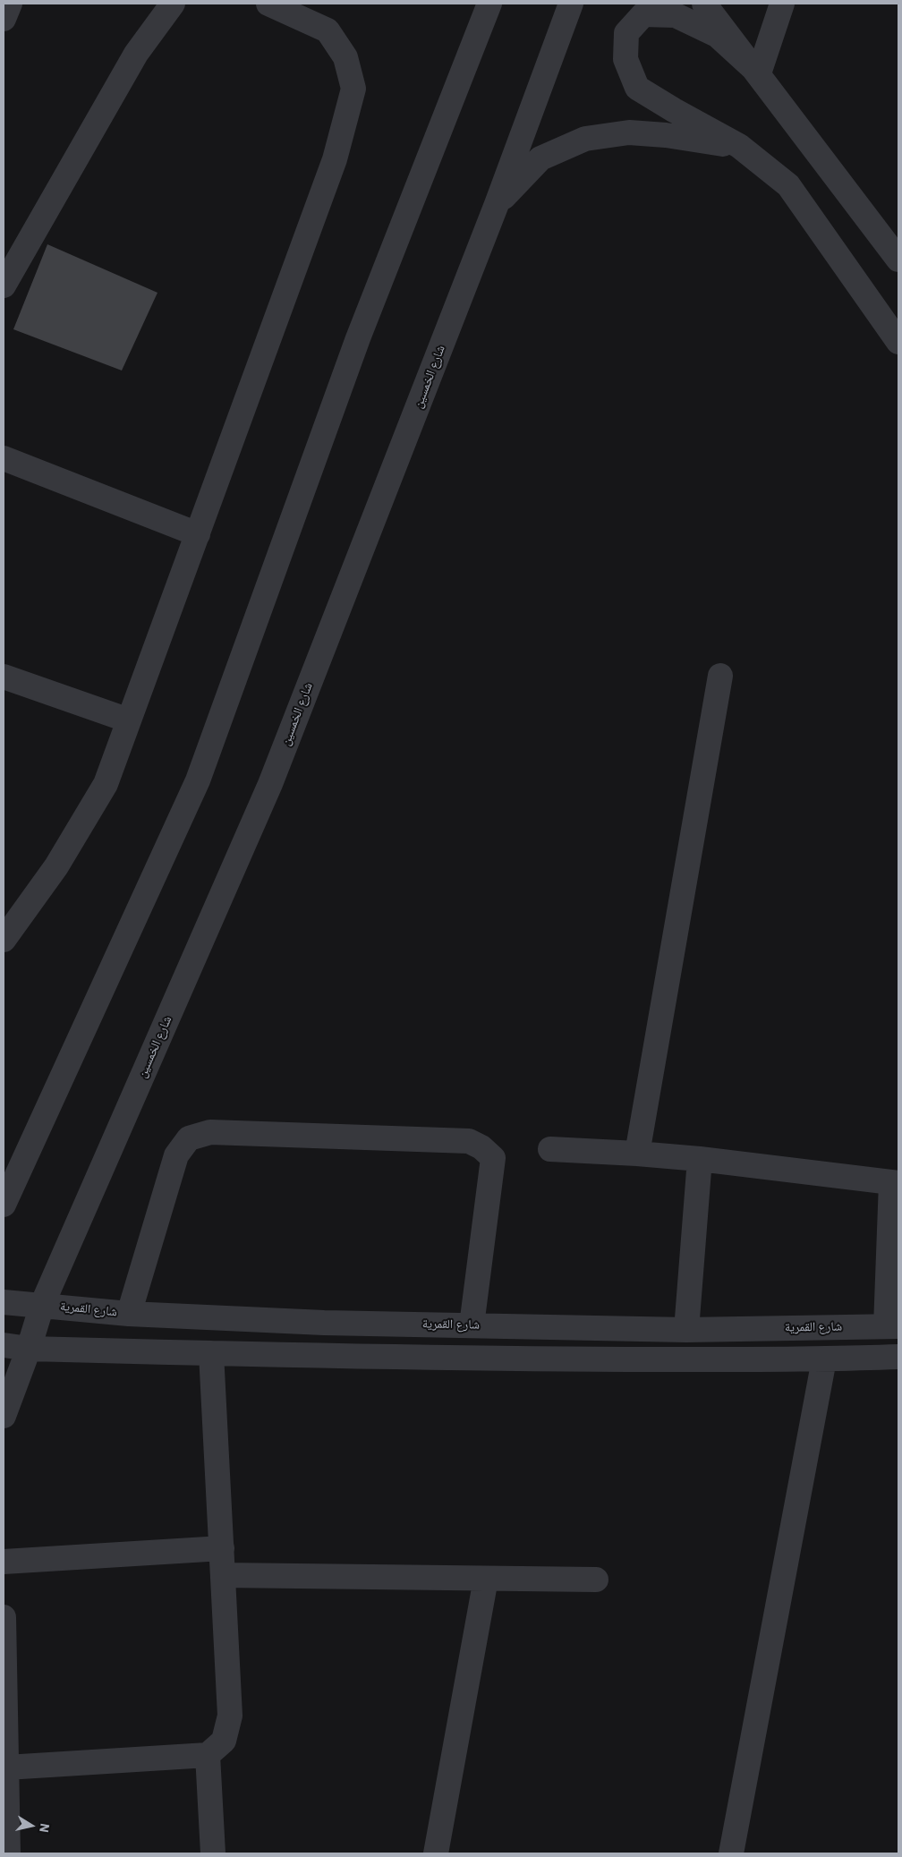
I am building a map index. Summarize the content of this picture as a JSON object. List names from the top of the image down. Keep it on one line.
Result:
{"streets":{"street":["شارع الخمسين","شارع القمرية"]},"crossings":[["شارع الخمسين","شارع القمرية"]],"north":"right"}
